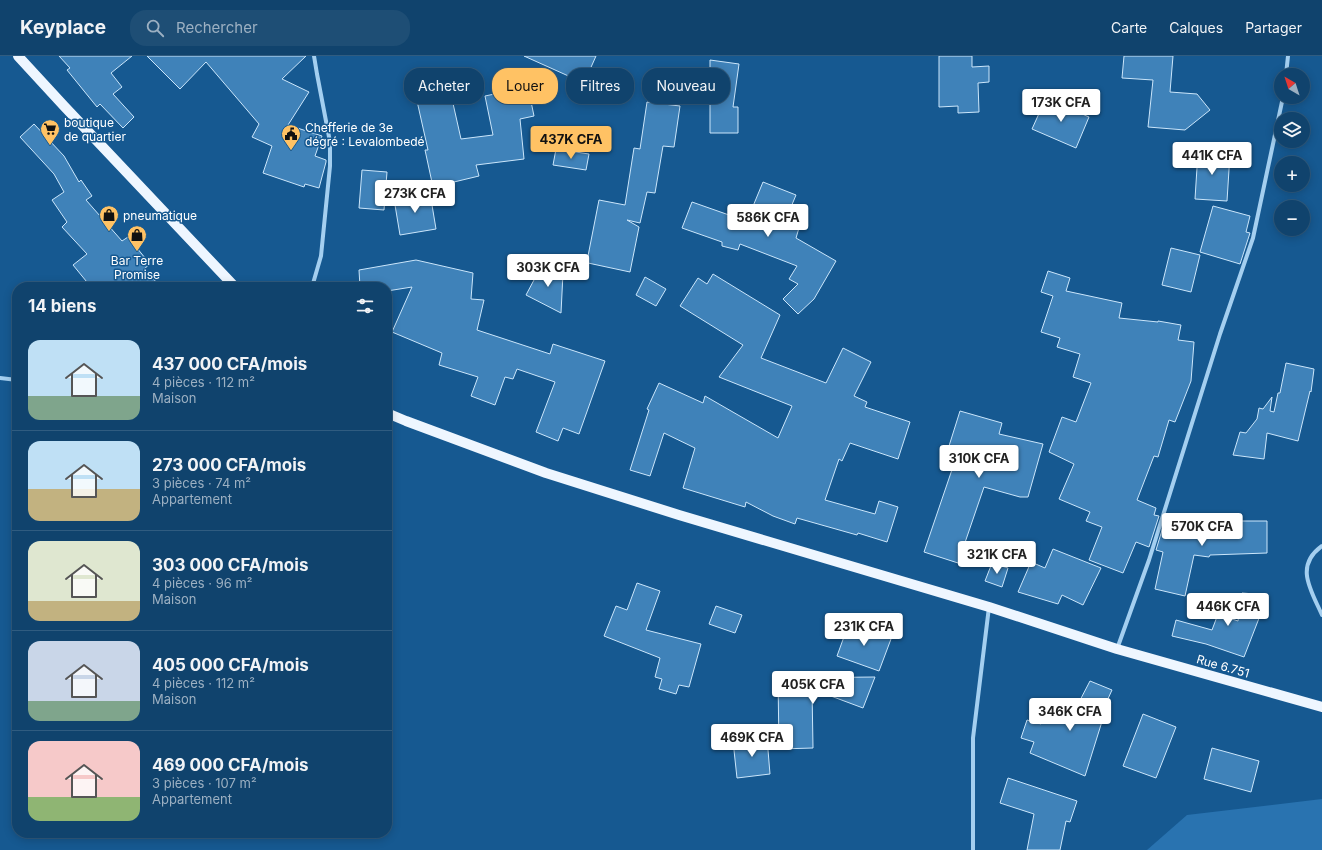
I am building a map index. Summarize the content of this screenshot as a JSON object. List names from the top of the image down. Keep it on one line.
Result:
{"streets":{"main road":["Rue 6.751"]},"places":{"supermarket":["boutique de quartier"],"public building":["Chefferie de 3e dégré : Levalombedé"],"shop":["pneumatique","Bar Terre Promise"]},"north":"top left","page":{"header":"Keyplace","search":"Rechercher","nav":["Carte","Calques","Partager"],"map_buttons":["+","−"],"chip":["Acheter","Louer","Filtres","Nouveau"],"price":["173K CFA","437K CFA","441K CFA","273K CFA","586K CFA","303K CFA","310K CFA","570K CFA","321K CFA","446K CFA","231K CFA","405K CFA","346K CFA","469K CFA"],"heading":"14 biens","list":[{"name":"437 000 CFA/mois","note":"4 pièces · 112 m² · Maison"},{"name":"273 000 CFA/mois","note":"3 pièces · 74 m² · Appartement"},{"name":"303 000 CFA/mois","note":"4 pièces · 96 m² · Maison"},{"name":"405 000 CFA/mois","note":"4 pièces · 112 m² · Maison"},{"name":"469 000 CFA/mois","note":"3 pièces · 107 m² · Appartement"}]}}
